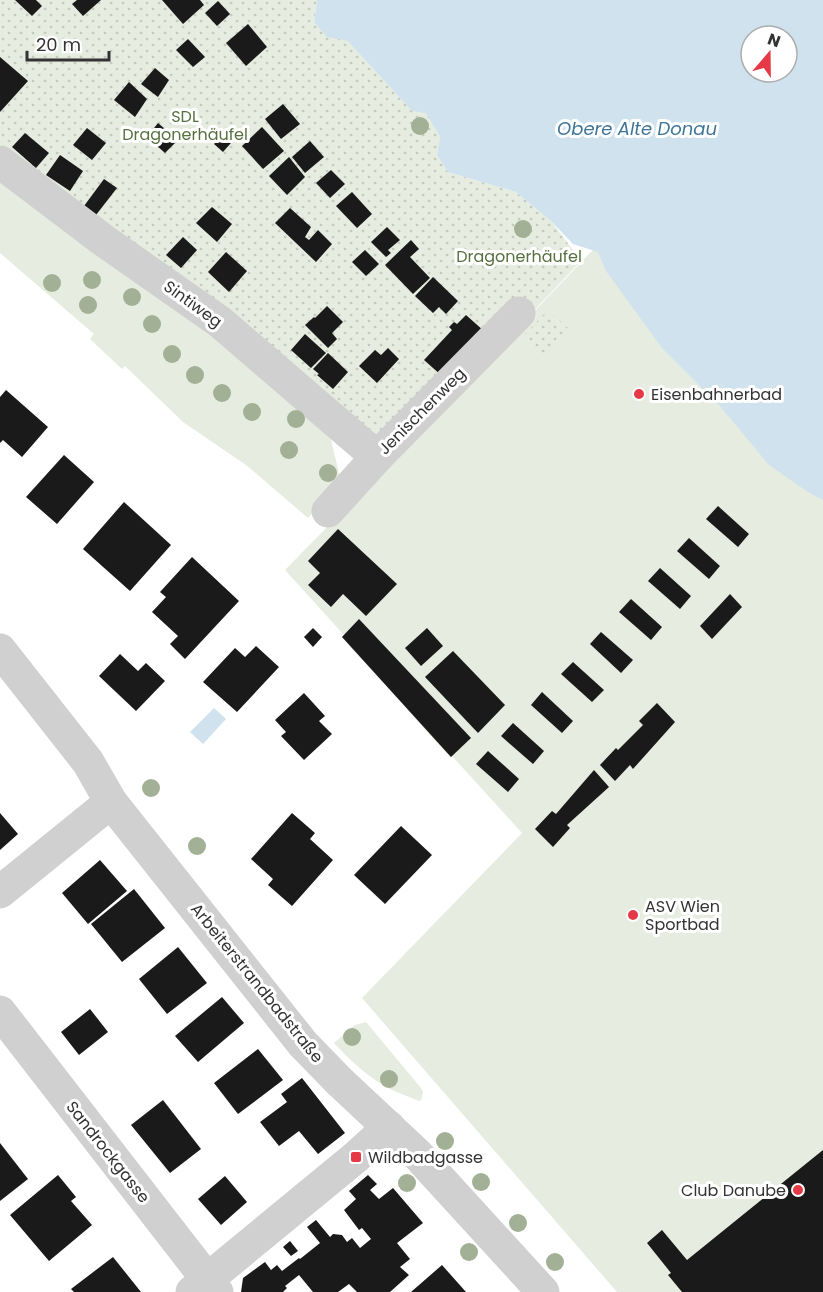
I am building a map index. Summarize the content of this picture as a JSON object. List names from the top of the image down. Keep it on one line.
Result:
{"streets":{"street":["Sintiweg","Jenischenweg","Arbeiterstrandbadstraße","Sandrockgasse"]},"crossings":[["Sintiweg","Jenischenweg"]],"water":["Obere Alte Donau"],"parks":["SDL Dragonerhäufel","Dragonerhäufel"],"places":{"other":["Eisenbahnerbad","ASV Wien Sportbad","Club Danube"],"transit":["Wildbadgasse"]},"scale_bar":"20 m","north":"top"}
